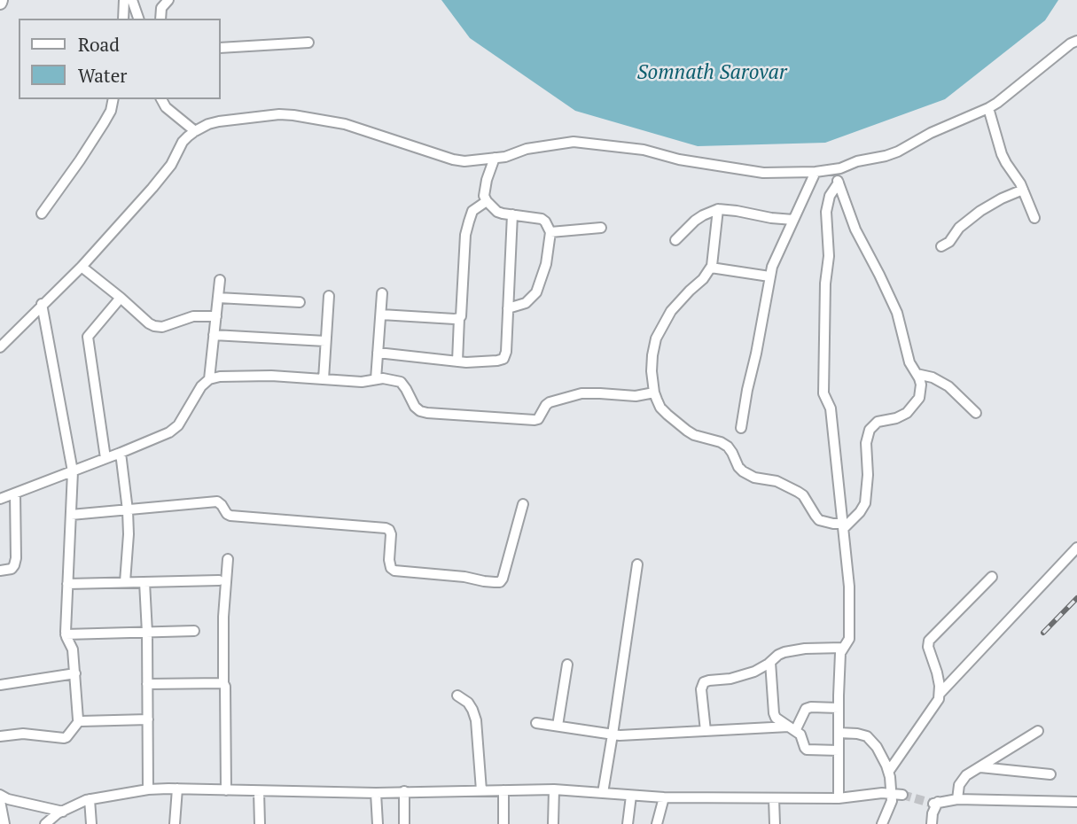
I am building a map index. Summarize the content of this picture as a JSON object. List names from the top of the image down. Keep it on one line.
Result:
{"water":["Somnath Sarovar"],"legend":["Road","Water"]}
